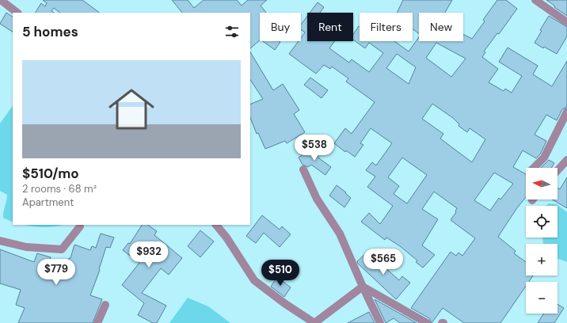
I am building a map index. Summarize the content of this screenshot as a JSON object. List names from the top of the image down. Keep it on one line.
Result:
{"north":"left","page":{"chip":["Buy","Rent","Filters","New"],"heading":"5 homes","list":[{"name":"$510/mo","note":"2 rooms · 68 m² · Apartment"}],"price":["$538","$932","$565","$779","$510"],"map_buttons":["+","−"]}}
